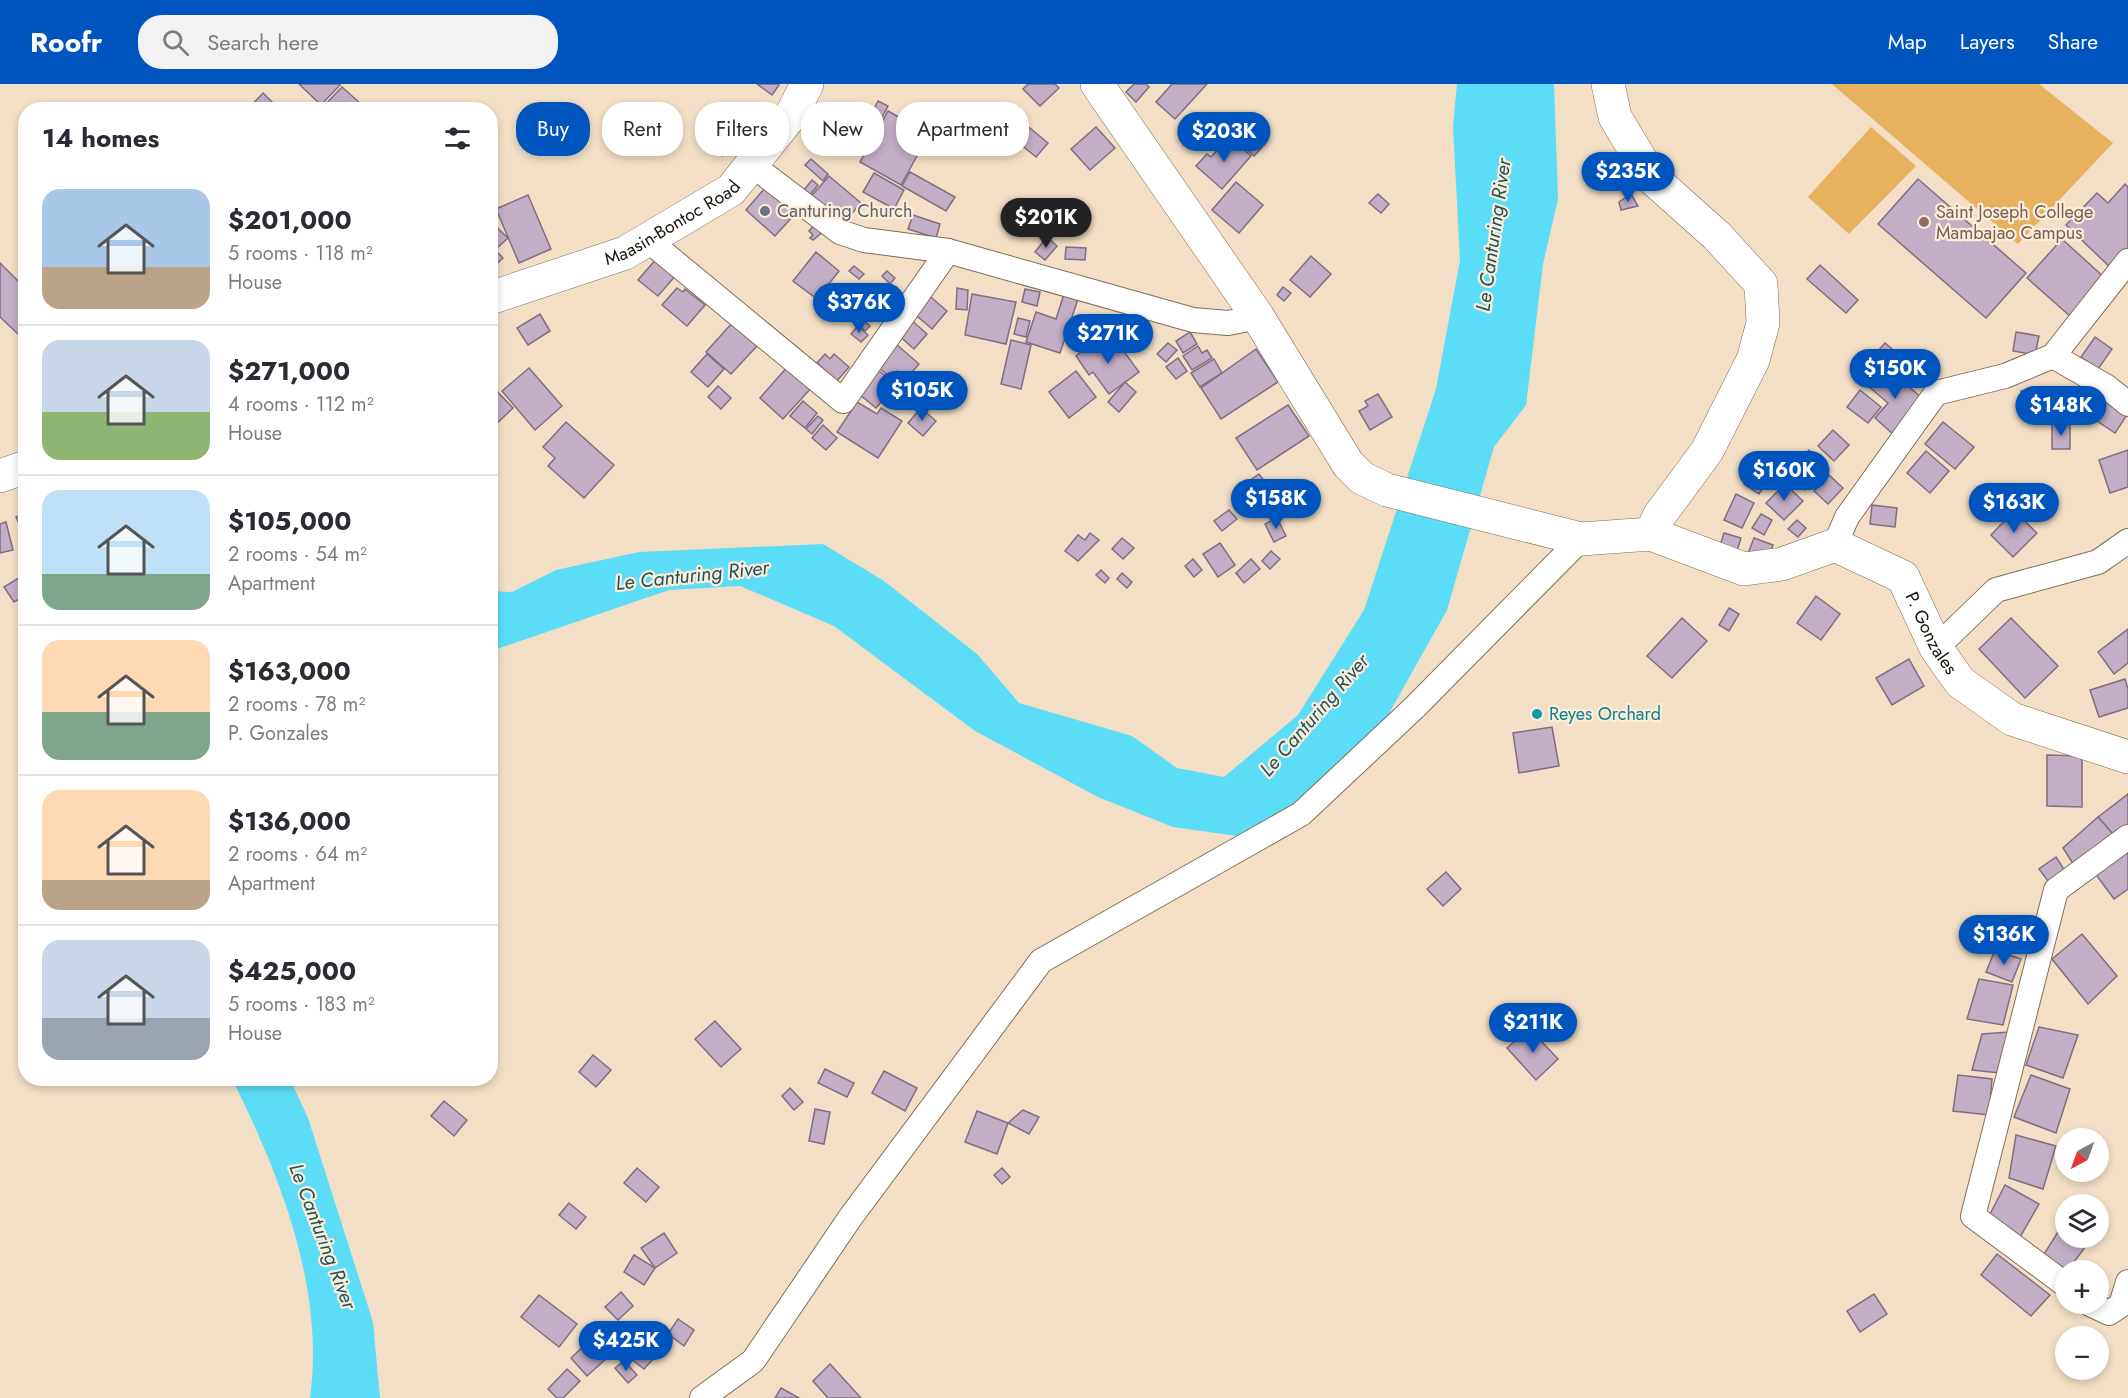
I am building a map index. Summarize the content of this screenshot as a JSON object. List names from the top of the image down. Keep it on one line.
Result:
{"streets":{"street":["Maasin-Bontoc Road","P. Gonzales"]},"water":["Le Canturing River"],"places":["Canturing Church","Saint Joseph College Mambajao Campus","Reyes Orchard"],"north":"bottom left","page":{"header":"Roofr","search":"Search here","nav":["Map","Layers","Share"],"chip":["Buy","Rent","Filters","New","Apartment"],"heading":"14 homes","price":["$203K","$235K","$201K","$376K","$271K","$150K","$105K","$148K","$160K","$158K","$163K","$136K","$211K","$425K"],"list":[{"name":"$201,000","note":"5 rooms · 118 m² · House"},{"name":"$271,000","note":"4 rooms · 112 m² · House"},{"name":"$105,000","note":"2 rooms · 54 m² · Apartment"},{"name":"$163,000","note":"2 rooms · 78 m² · P. Gonzales"},{"name":"$136,000","note":"2 rooms · 64 m² · Apartment"},{"name":"$425,000","note":"5 rooms · 183 m² · House"}],"map_buttons":["+","−"]}}
